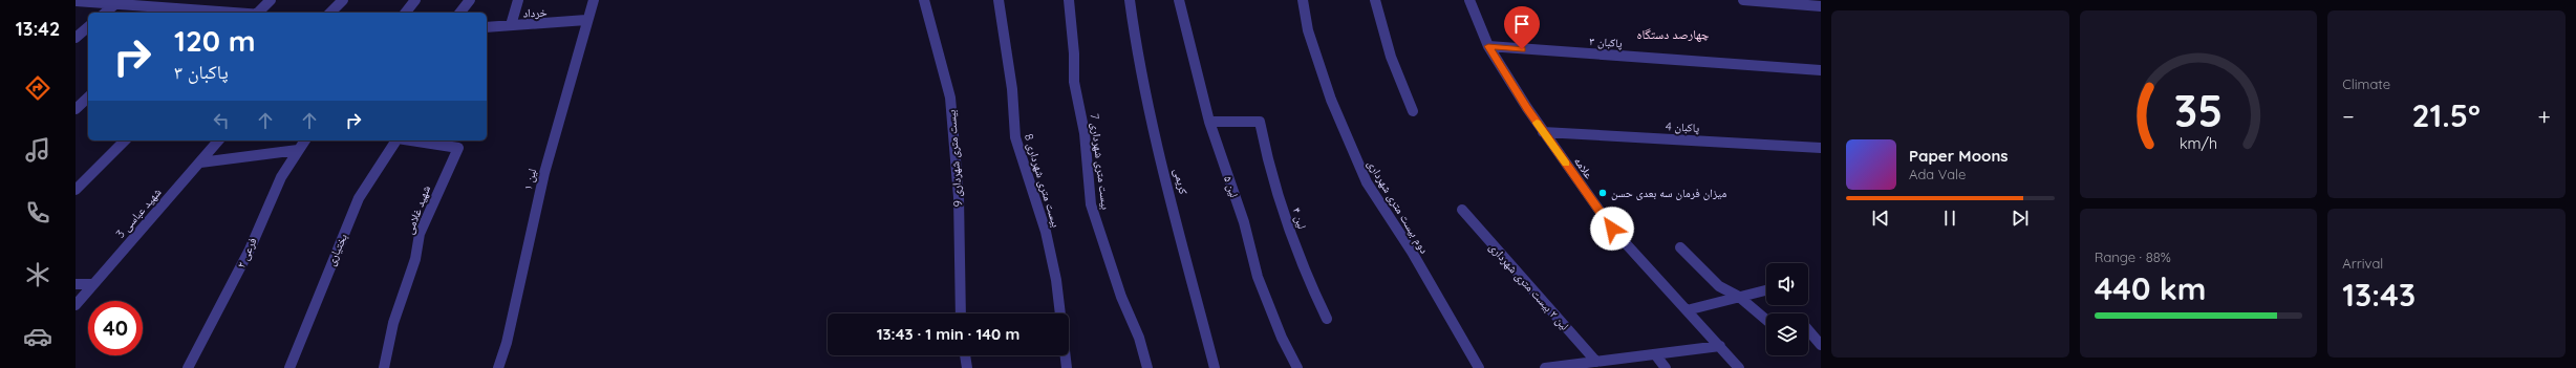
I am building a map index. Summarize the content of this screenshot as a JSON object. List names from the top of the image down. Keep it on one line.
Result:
{"streets":{"street":["خرداد","پاکبان ۳","پاکبان 4","بیست متری شهرداری 9","بیست متری شهرداری 7","علامه","لین ۱","بیست متری شهرداری 8","کریمی","لین ۵","دوم بیست متری شهرداری","شهید غلامی","شهید عباسی 3","لین ۴","بختیاری","۲ فرعی","لین ۲ بیست متری شهرداری"]},"crossings":[["خرداد","لین ۱"],["پاکبان ۳","علامه"],["پاکبان 4","علامه"],["لین ۵","لین ۴"]],"districts":["چهارصد دستگاه"],"places":["میزان فرمان سه بعدی حسن"],"page":{"tabs":"13:42","tile":["Climate",["Range · 88%","440 km"],["Arrival","13:43"]],"turn":["120 m","پاکبان ۳"],"heat":["−","21.5°","+"],"song":["Paper Moons","Ada Vale"],"limit":"40","trip":"13:43 · 1 min · 140 m","gauge":["35","km/h"]}}
